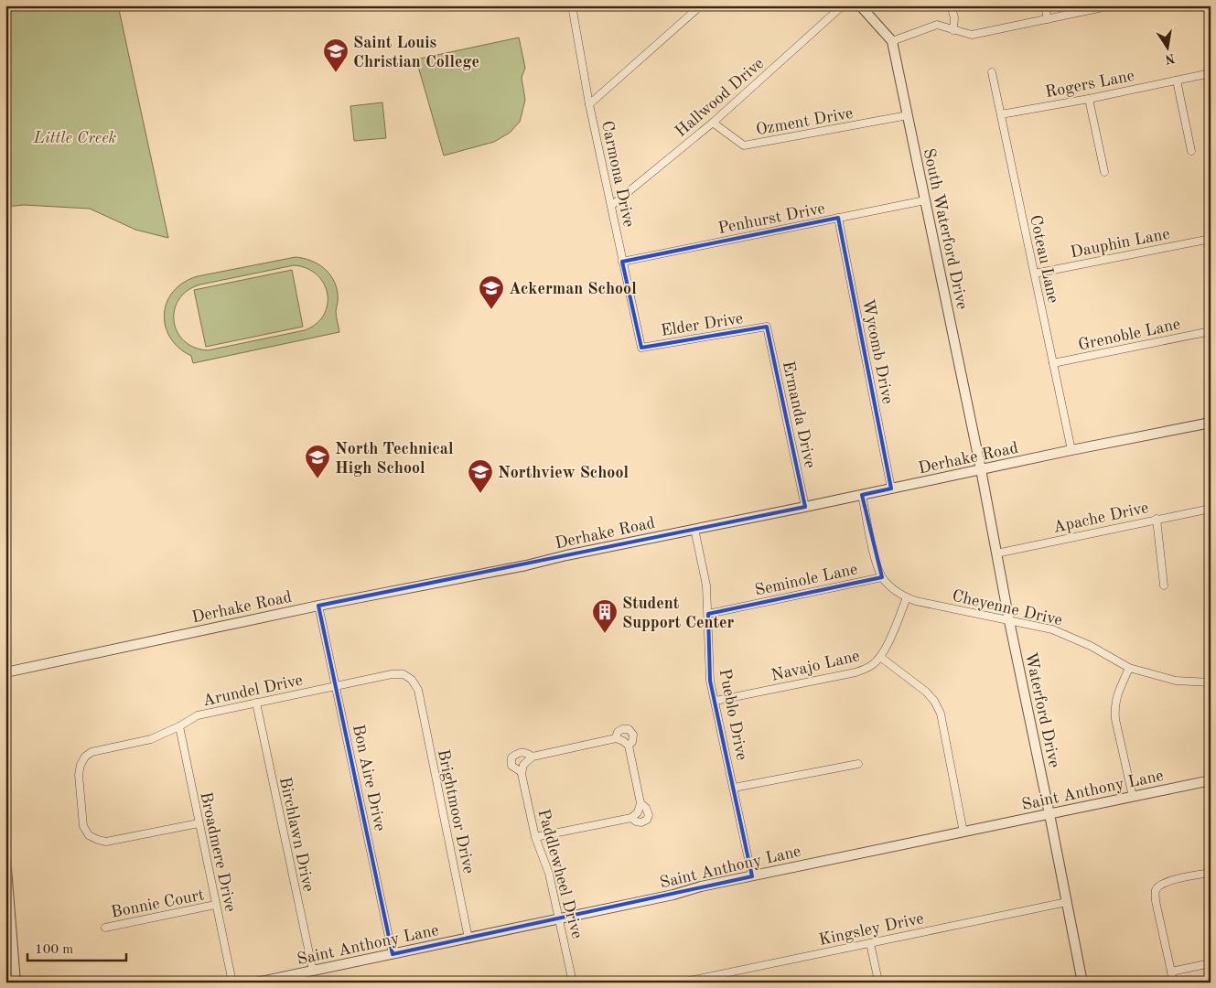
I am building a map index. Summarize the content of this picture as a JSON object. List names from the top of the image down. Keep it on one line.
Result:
{"streets":{"street":["Rogers Lane","Hallwood Drive","Ozment Drive","Carmona Drive","Penhurst Drive","South Waterford Drive","Dauphin Lane","Coteau Lane","Elder Drive","Grenoble Lane","Wycomb Drive","Ermanda Drive","Derhake Road","Apache Drive","Seminole Lane","Cheyenne Drive","Navajo Lane","Arundel Drive","Waterford Drive","Pueblo Drive","Bon Aire Drive","Saint Anthony Lane","Brightmoor Drive","Birchlawn Drive","Broadmere Drive","Paddlewheel Drive","Bonnie Court","Kingsley Drive"]},"crossings":[["Rogers Lane","Coteau Lane"],["Hallwood Drive","Ozment Drive"],["Hallwood Drive","Carmona Drive"],["Ozment Drive","South Waterford Drive"],["Carmona Drive","Penhurst Drive"],["Carmona Drive","Elder Drive"],["Penhurst Drive","South Waterford Drive"],["Penhurst Drive","Wycomb Drive"],["South Waterford Drive","Derhake Road"],["South Waterford Drive","Waterford Drive"],["Dauphin Lane","Coteau Lane"],["Coteau Lane","Grenoble Lane"],["Coteau Lane","Derhake Road"],["Elder Drive","Ermanda Drive"],["Wycomb Drive","Derhake Road"],["Ermanda Drive","Derhake Road"],["Derhake Road","Cheyenne Drive"],["Derhake Road","Waterford Drive"],["Derhake Road","Pueblo Drive"],["Derhake Road","Bon Aire Drive"],["Apache Drive","Waterford Drive"],["Seminole Lane","Cheyenne Drive"],["Seminole Lane","Pueblo Drive"],["Cheyenne Drive","Navajo Lane"],["Cheyenne Drive","Waterford Drive"],["Navajo Lane","Pueblo Drive"],["Arundel Drive","Bon Aire Drive"],["Arundel Drive","Brightmoor Drive"],["Arundel Drive","Birchlawn Drive"],["Arundel Drive","Broadmere Drive"],["Waterford Drive","Saint Anthony Lane"],["Waterford Drive","Kingsley Drive"],["Pueblo Drive","Saint Anthony Lane"],["Bon Aire Drive","Saint Anthony Lane"],["Saint Anthony Lane","Brightmoor Drive"],["Saint Anthony Lane","Birchlawn Drive"],["Saint Anthony Lane","Paddlewheel Drive"],["Broadmere Drive","Bonnie Court"]],"parks":["Little Creek"],"places":{"school or university":["Saint Louis Christian College","Ackerman School","North Technical High School","Northview School"],"building":["Student Support Center"]},"scale_bar":"100 m","north":"bottom"}
